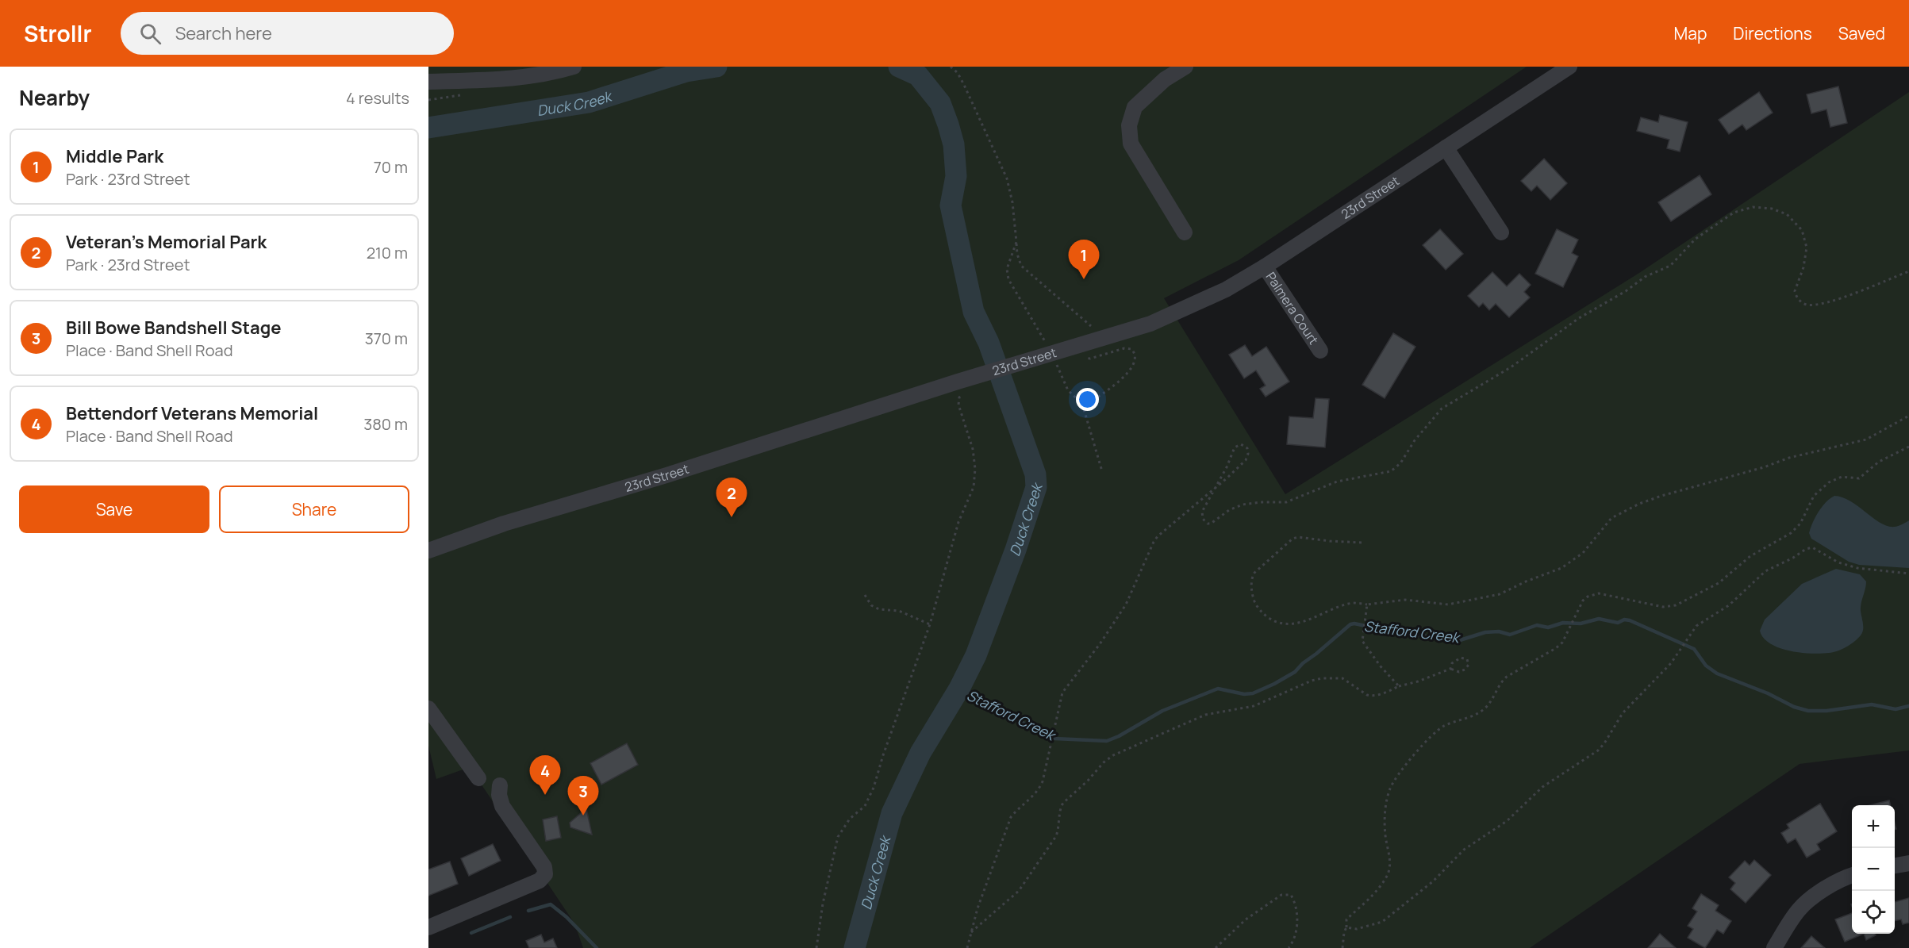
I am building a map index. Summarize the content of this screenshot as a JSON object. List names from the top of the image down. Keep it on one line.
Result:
{"streets":{"street":["23rd Street","Palmera Court"]},"crossings":[["23rd Street","Palmera Court"]],"water":["Duck Creek","Stafford Creek"],"page":{"header":"Strollr","search":"Search here","nav":["Map","Directions","Saved"],"heading":["Nearby","4 results"],"list":[{"mark":"1","name":"Middle Park","note":"Park · 23rd Street","value":"70 m"},{"mark":"2","name":"Veteran's Memorial Park","note":"Park · 23rd Street","value":"210 m"},{"mark":"3","name":"Bill Bowe Bandshell Stage","note":"Place · Band Shell Road","value":"370 m"},{"mark":"4","name":"Bettendorf Veterans Memorial","note":"Place · Band Shell Road","value":"380 m"}],"pins":["1","2","4","3"],"buttons":["Save","Share"],"map_buttons":["+","−"]}}
